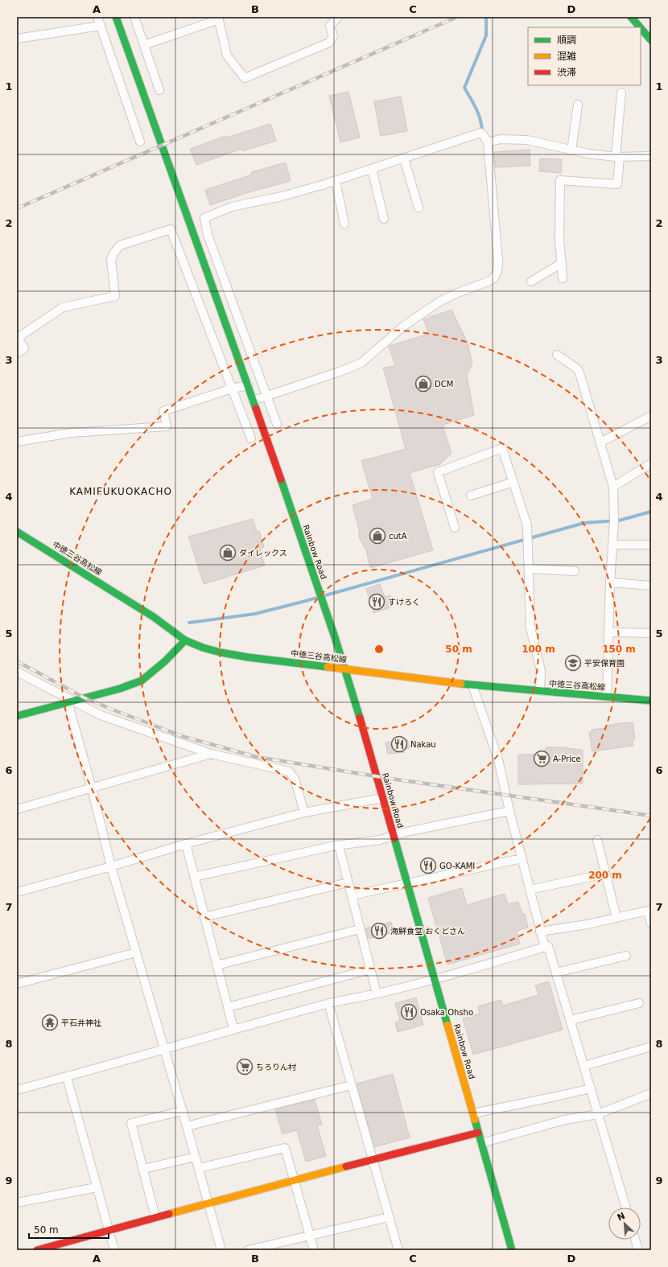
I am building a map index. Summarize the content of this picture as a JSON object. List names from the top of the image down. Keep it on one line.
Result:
{"streets":{"street":["Rainbow Road","中徳三谷高松線"]},"crossings":[["Rainbow Road","中徳三谷高松線"]],"districts":["KAMIFUKUOKACHO"],"places":{"shop":["DCM","cutA","ダイレックス"],"restaurant":["すけろく","Nakau","GO-KAMI","海鮮食堂 おくどさん","Osaka Ohsho"],"school or university":["平安保育園"],"supermarket":["A-Price","ちろりん村"],"temple":["平石井神社"]},"legend":["順調","混雑","渋滞"],"scale_bar":"50 m","north":"top left","grid":{"columns":["A","B","C","D"],"rows":["1","2","3","4","5","6","7","8","9"]},"rings":["50 m","100 m","150 m","200 m"]}
